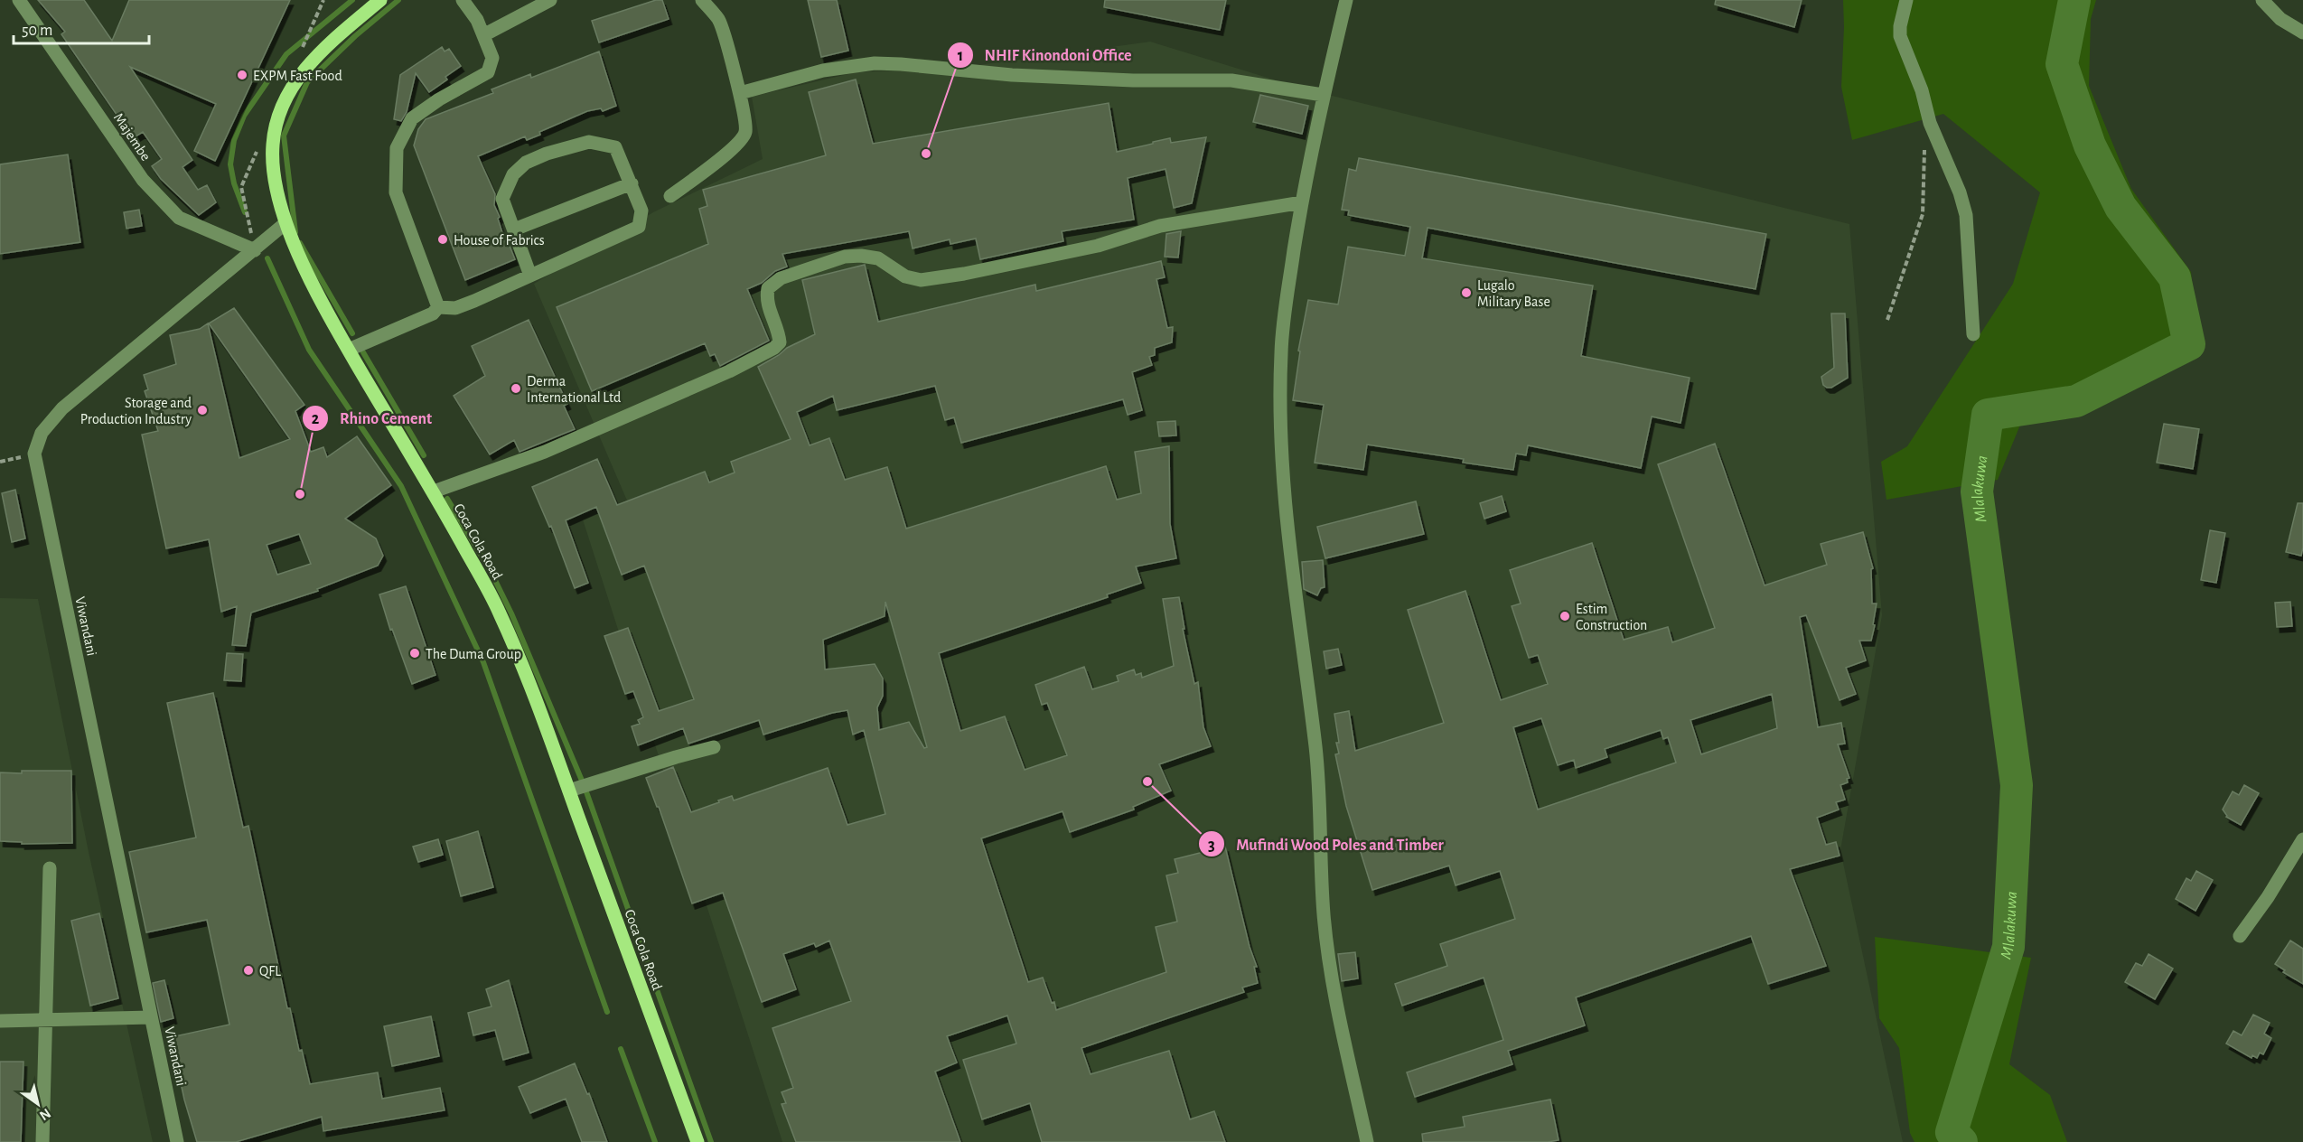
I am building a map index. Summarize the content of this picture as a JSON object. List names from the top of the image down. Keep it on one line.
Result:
{"streets":{"main road":["Coca Cola Road"],"street":["Majembe","Viwandani"]},"crossings":[["Majembe","Viwandani"],["Coca Cola Road","Viwandani"]],"water":["Mlalakuwa"],"places":["EXPM Fast Food","NHIF Kinondoni Office","House of Fabrics","Lugalo Military Base","Derma International Ltd","Storage and Production Industry","Rhino Cement","Estim Construction","The Duma Group","Mufindi Wood Poles and Timber","QFL"],"scale_bar":"50 m","north":"bottom right"}
